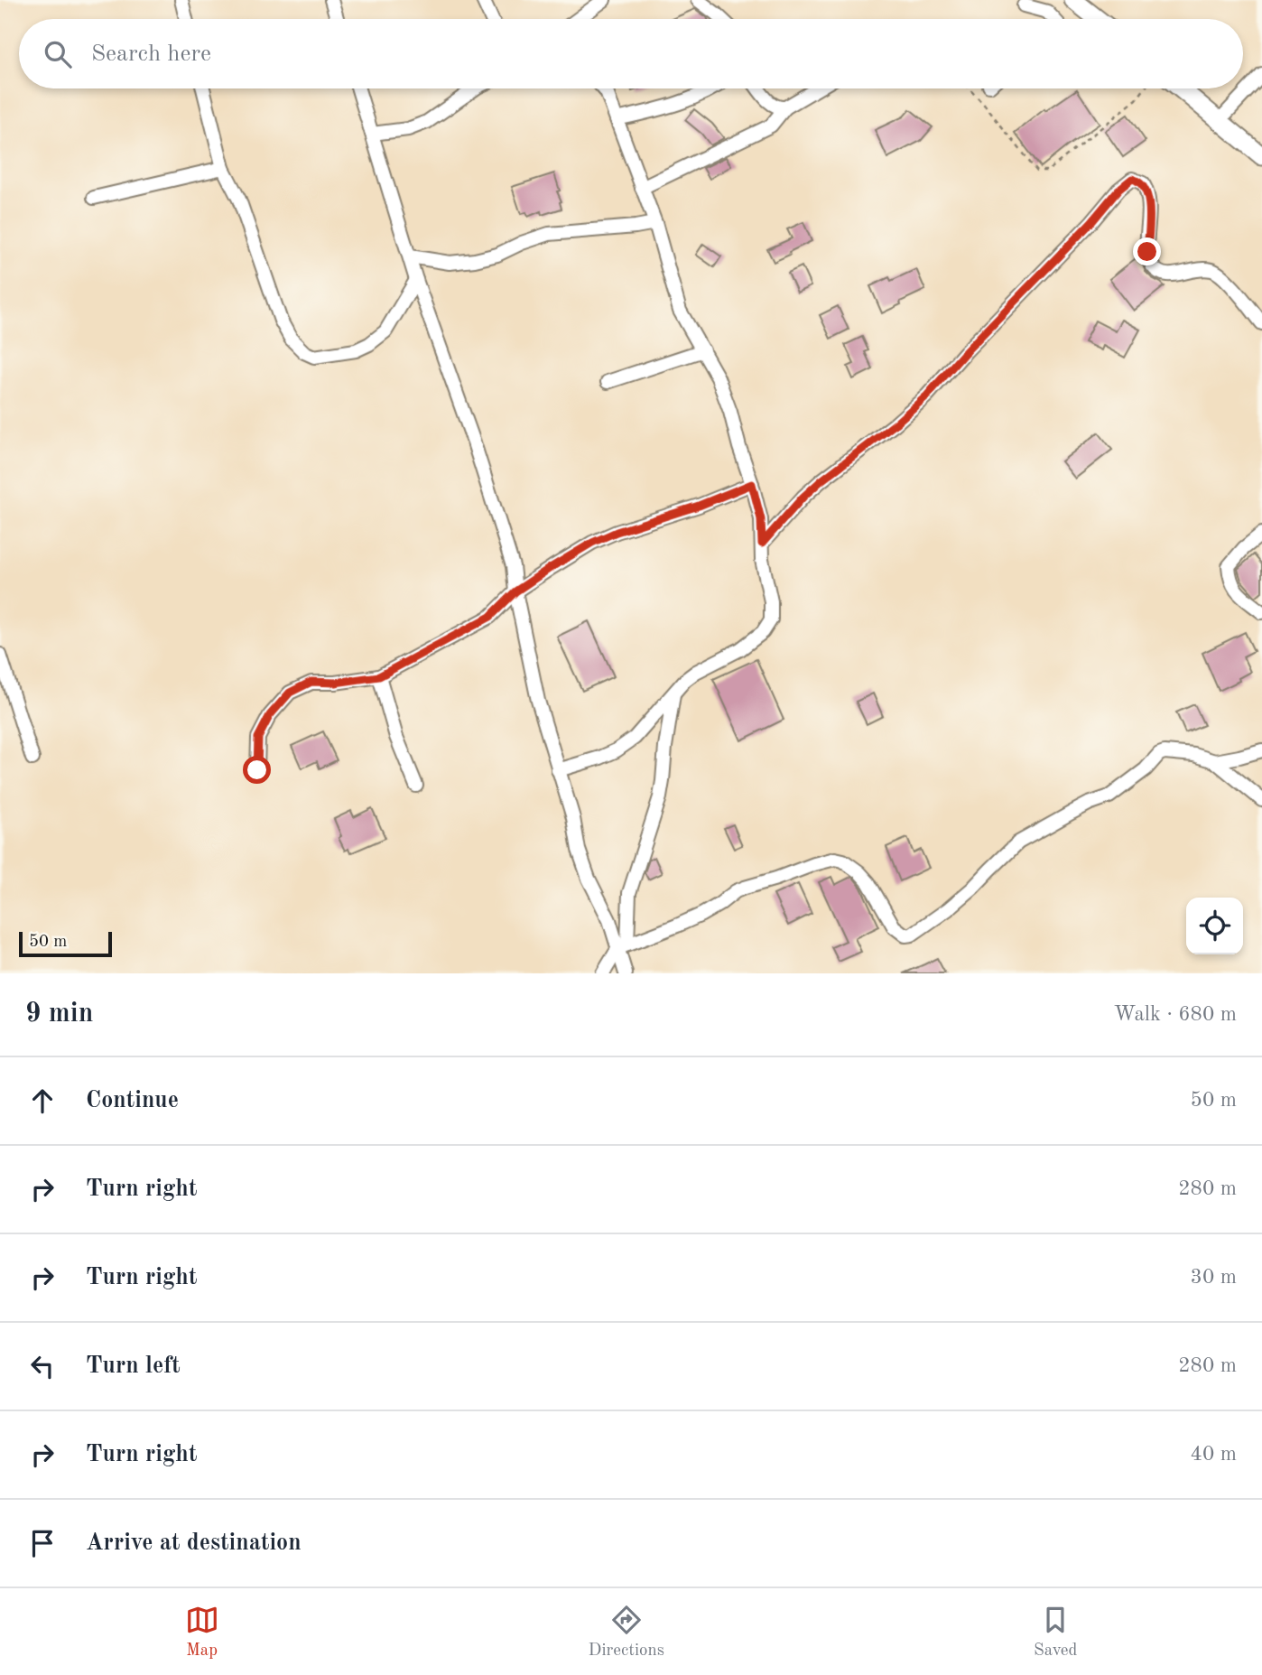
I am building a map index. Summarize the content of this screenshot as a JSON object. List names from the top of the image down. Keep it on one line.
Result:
{"scale_bar":"50 m","page":{"search":"Search here","scale":"50 m","heading":["9 min","Walk · 680 m"],"list":[["Continue","50 m"],["Turn right","280 m"],["Turn right","30 m"],["Turn left","280 m"],["Turn right","40 m"],"Arrive at destination"],"nav":["Map","Directions","Saved"]}}
